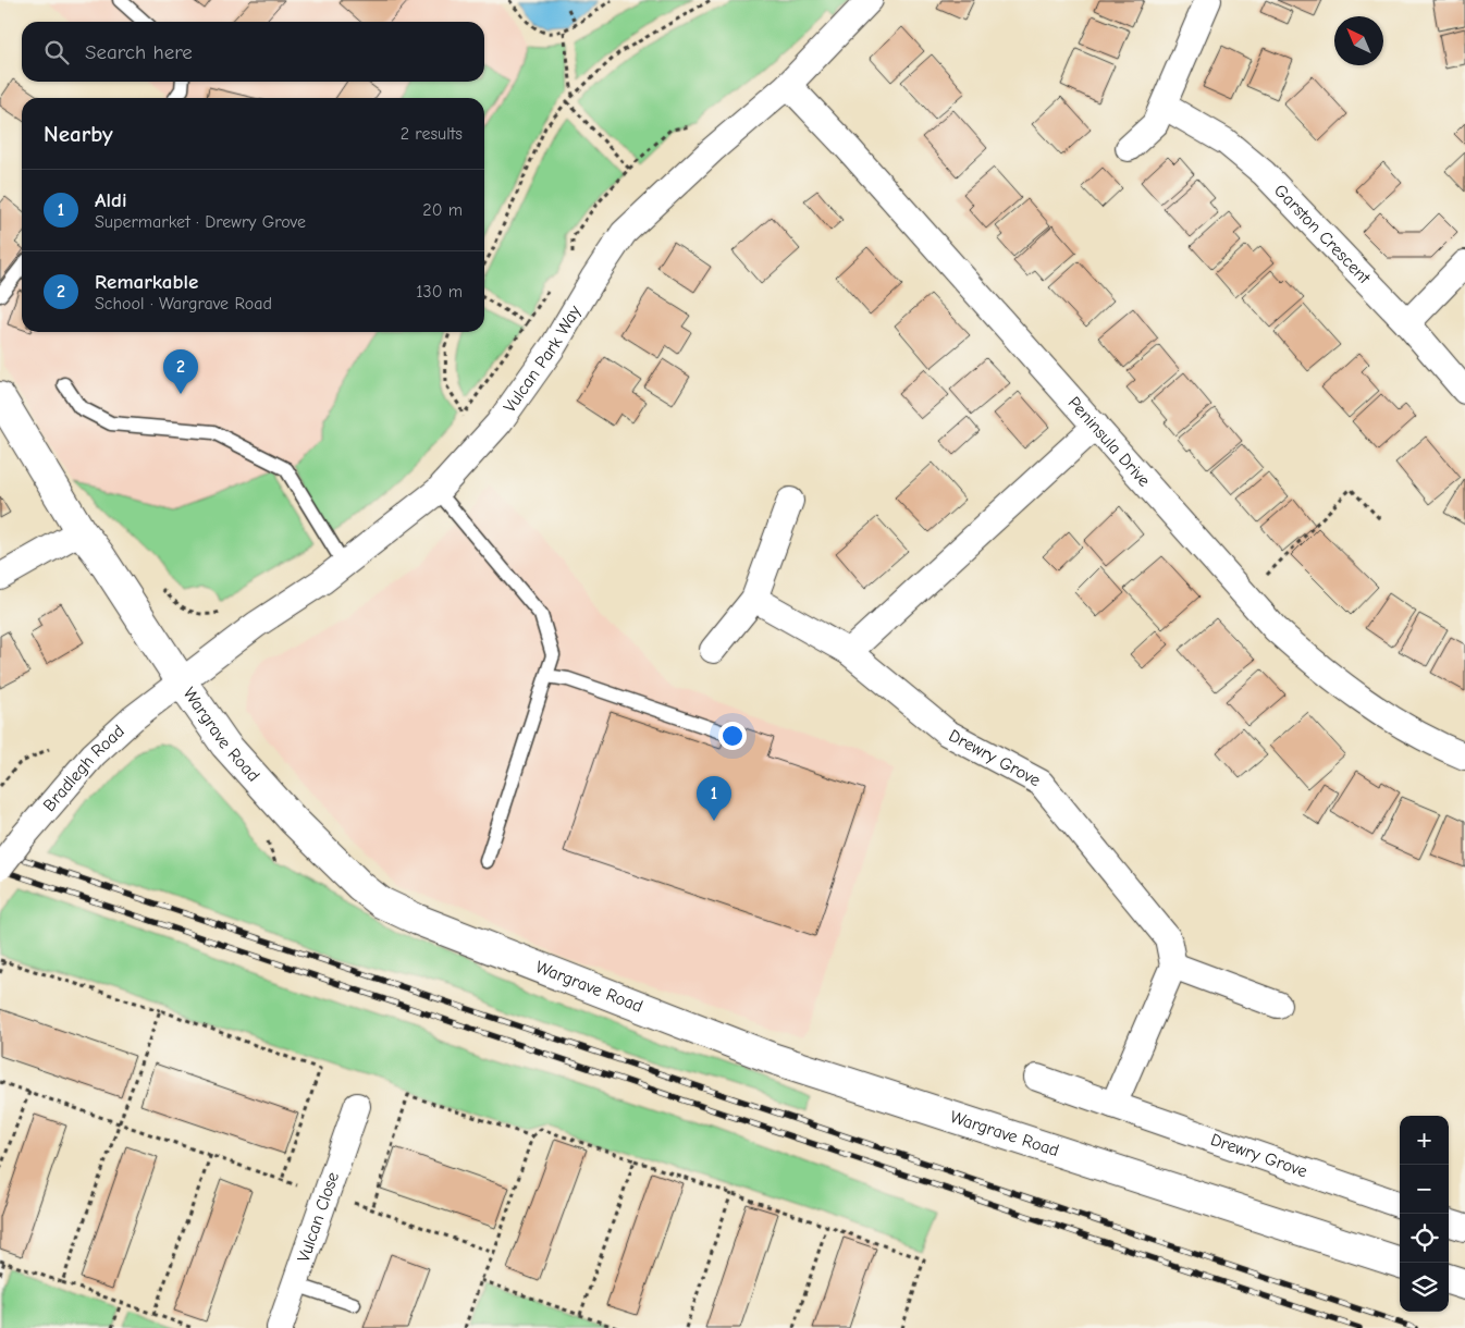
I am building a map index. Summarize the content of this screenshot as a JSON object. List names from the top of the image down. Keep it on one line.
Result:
{"streets":{"street":["Garston Crescent","Vulcan Park Way","Peninsula Drive","Wargrave Road","Drewry Grove","Bradlegh Road","Vulcan Close"]},"crossings":[["Vulcan Park Way","Peninsula Drive"],["Vulcan Park Way","Wargrave Road"],["Vulcan Park Way","Bradlegh Road"],["Wargrave Road","Bradlegh Road"]],"north":"top left","page":{"search":"Search here","heading":["Nearby","2 results"],"list":[{"mark":"1","name":"Aldi","note":"Supermarket · Drewry Grove","value":"20 m"},{"mark":"2","name":"Remarkable","note":"School · Wargrave Road","value":"130 m"}],"pins":["2","1"],"map_buttons":["+","−"]}}
